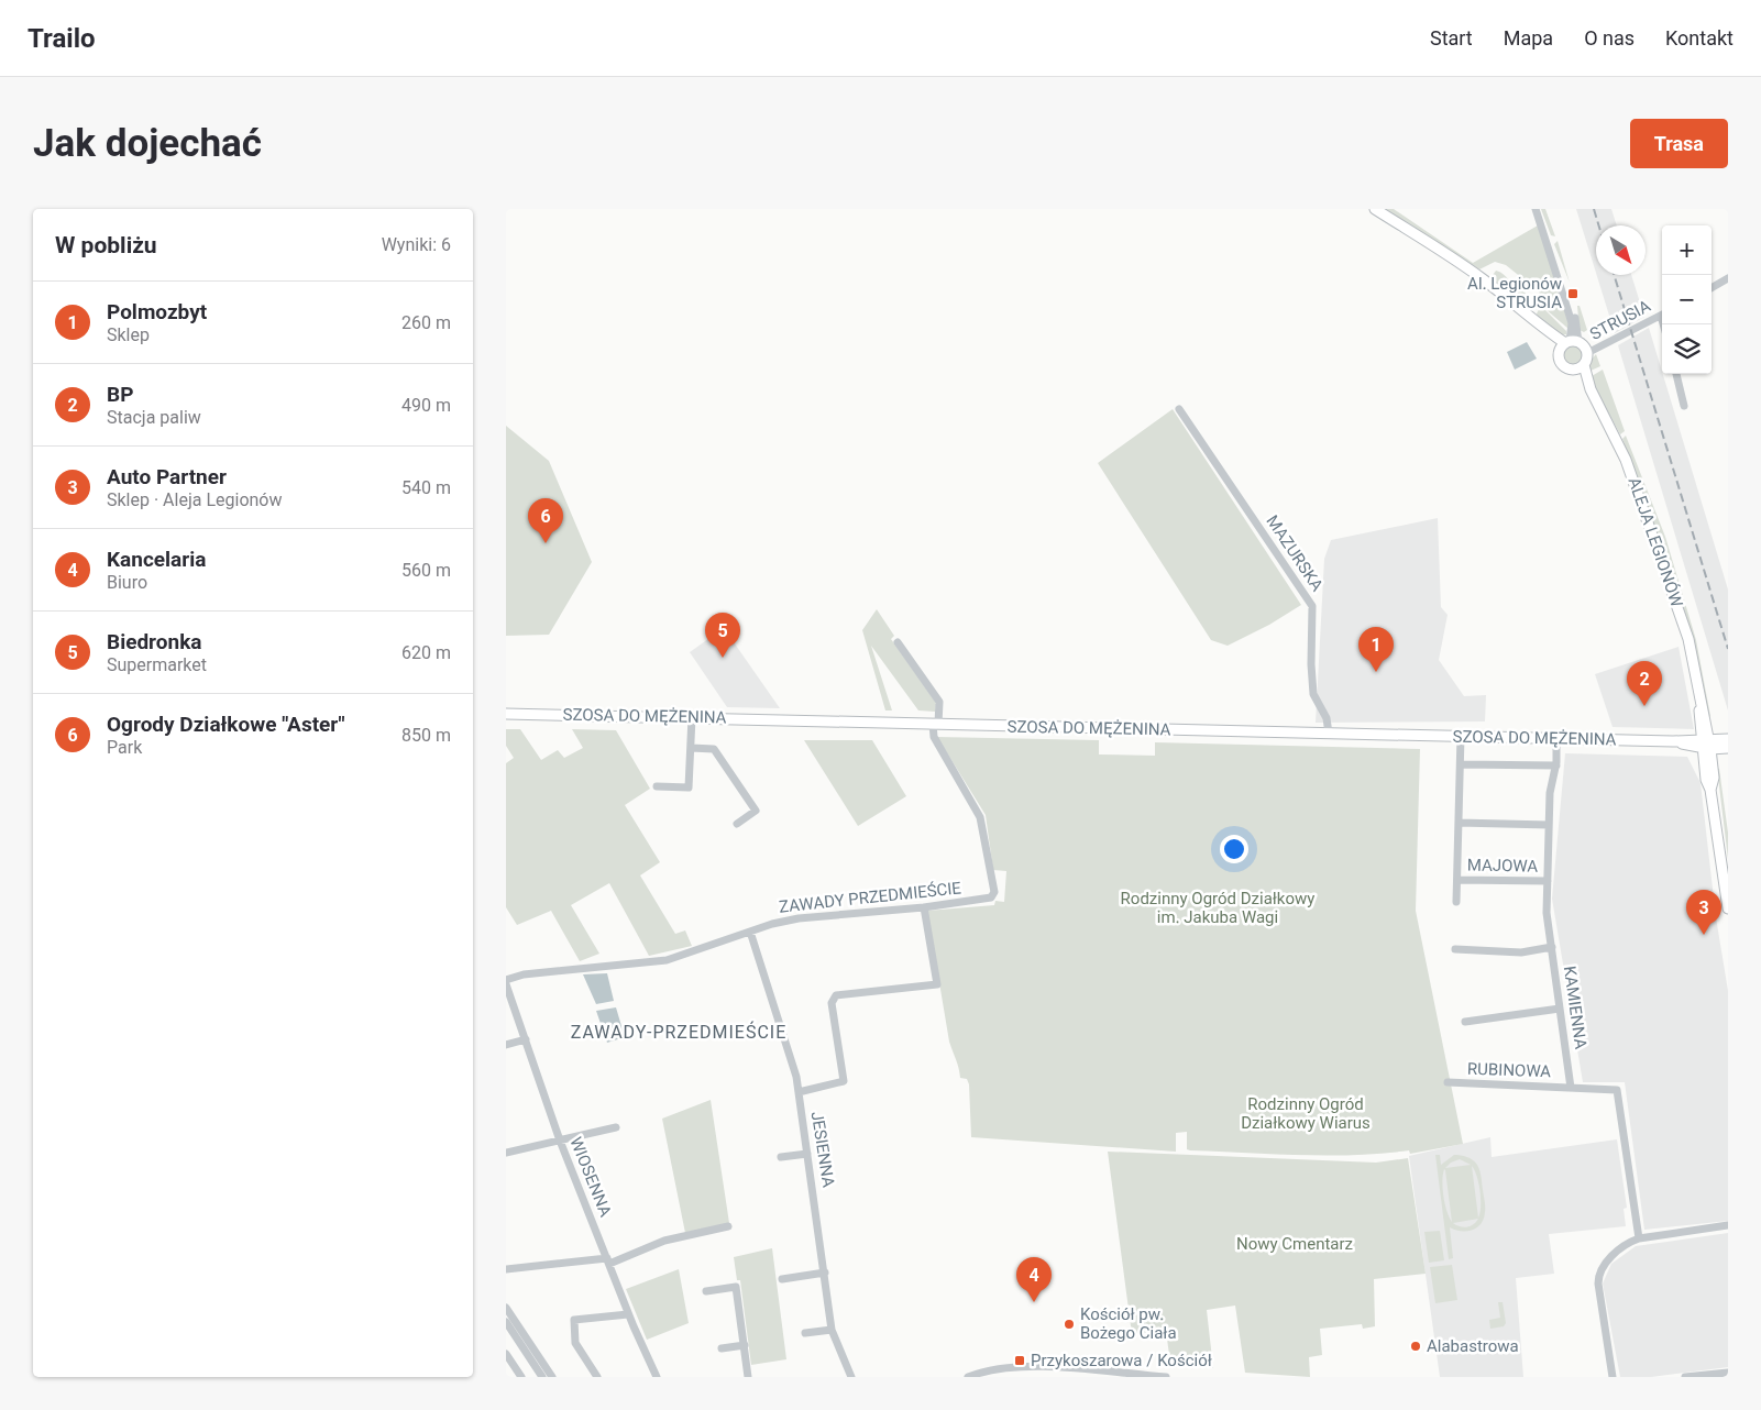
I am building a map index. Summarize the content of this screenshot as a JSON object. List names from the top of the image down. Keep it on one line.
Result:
{"streets":{"main road":["ALEJA LEGIONÓW","SZOSA DO MĘŻENINA"],"street":["STRUSIA","MAZURSKA","MAJOWA","ZAWADY PRZEDMIEŚCIE","KAMIENNA","RUBINOWA","JESIENNA","WIOSENNA"]},"crossings":[["ALEJA LEGIONÓW","SZOSA DO MĘŻENINA"],["MAZURSKA","SZOSA DO MĘŻENINA"],["SZOSA DO MĘŻENINA","MAJOWA"],["SZOSA DO MĘŻENINA","ZAWADY PRZEDMIEŚCIE"],["SZOSA DO MĘŻENINA","KAMIENNA"],["MAJOWA","KAMIENNA"],["ZAWADY PRZEDMIEŚCIE","JESIENNA"],["KAMIENNA","RUBINOWA"]],"districts":["ZAWADY-PRZEDMIEŚCIE"],"parks":["Rodzinny Ogród Działkowy im. Jakuba Wagi","Rodzinny Ogród Działkowy Wiarus","Nowy Cmentarz"],"places":{"transit":["Al. Legionów STRUSIA","Przykoszarowa / Kościół"],"other":["Kościół pw. Bożego Ciała","Alabastrowa"]},"north":"bottom right","page":{"header":"Trailo","nav":["Start","Mapa","O nas","Kontakt"],"buttons":"Trasa","title":"Jak dojechać","heading":["W pobliżu","Wyniki: 6"],"map_buttons":["+","−"],"list":[{"mark":"1","name":"Polmozbyt","note":"Sklep","value":"260 m"},{"mark":"2","name":"BP","note":"Stacja paliw","value":"490 m"},{"mark":"3","name":"Auto Partner","note":"Sklep · Aleja Legionów","value":"540 m"},{"mark":"4","name":"Kancelaria","note":"Biuro","value":"560 m"},{"mark":"5","name":"Biedronka","note":"Supermarket","value":"620 m"},{"mark":"6","name":"Ogrody Działkowe \"Aster\"","note":"Park","value":"850 m"}],"pins":["6","5","1","2","3","4"]}}
